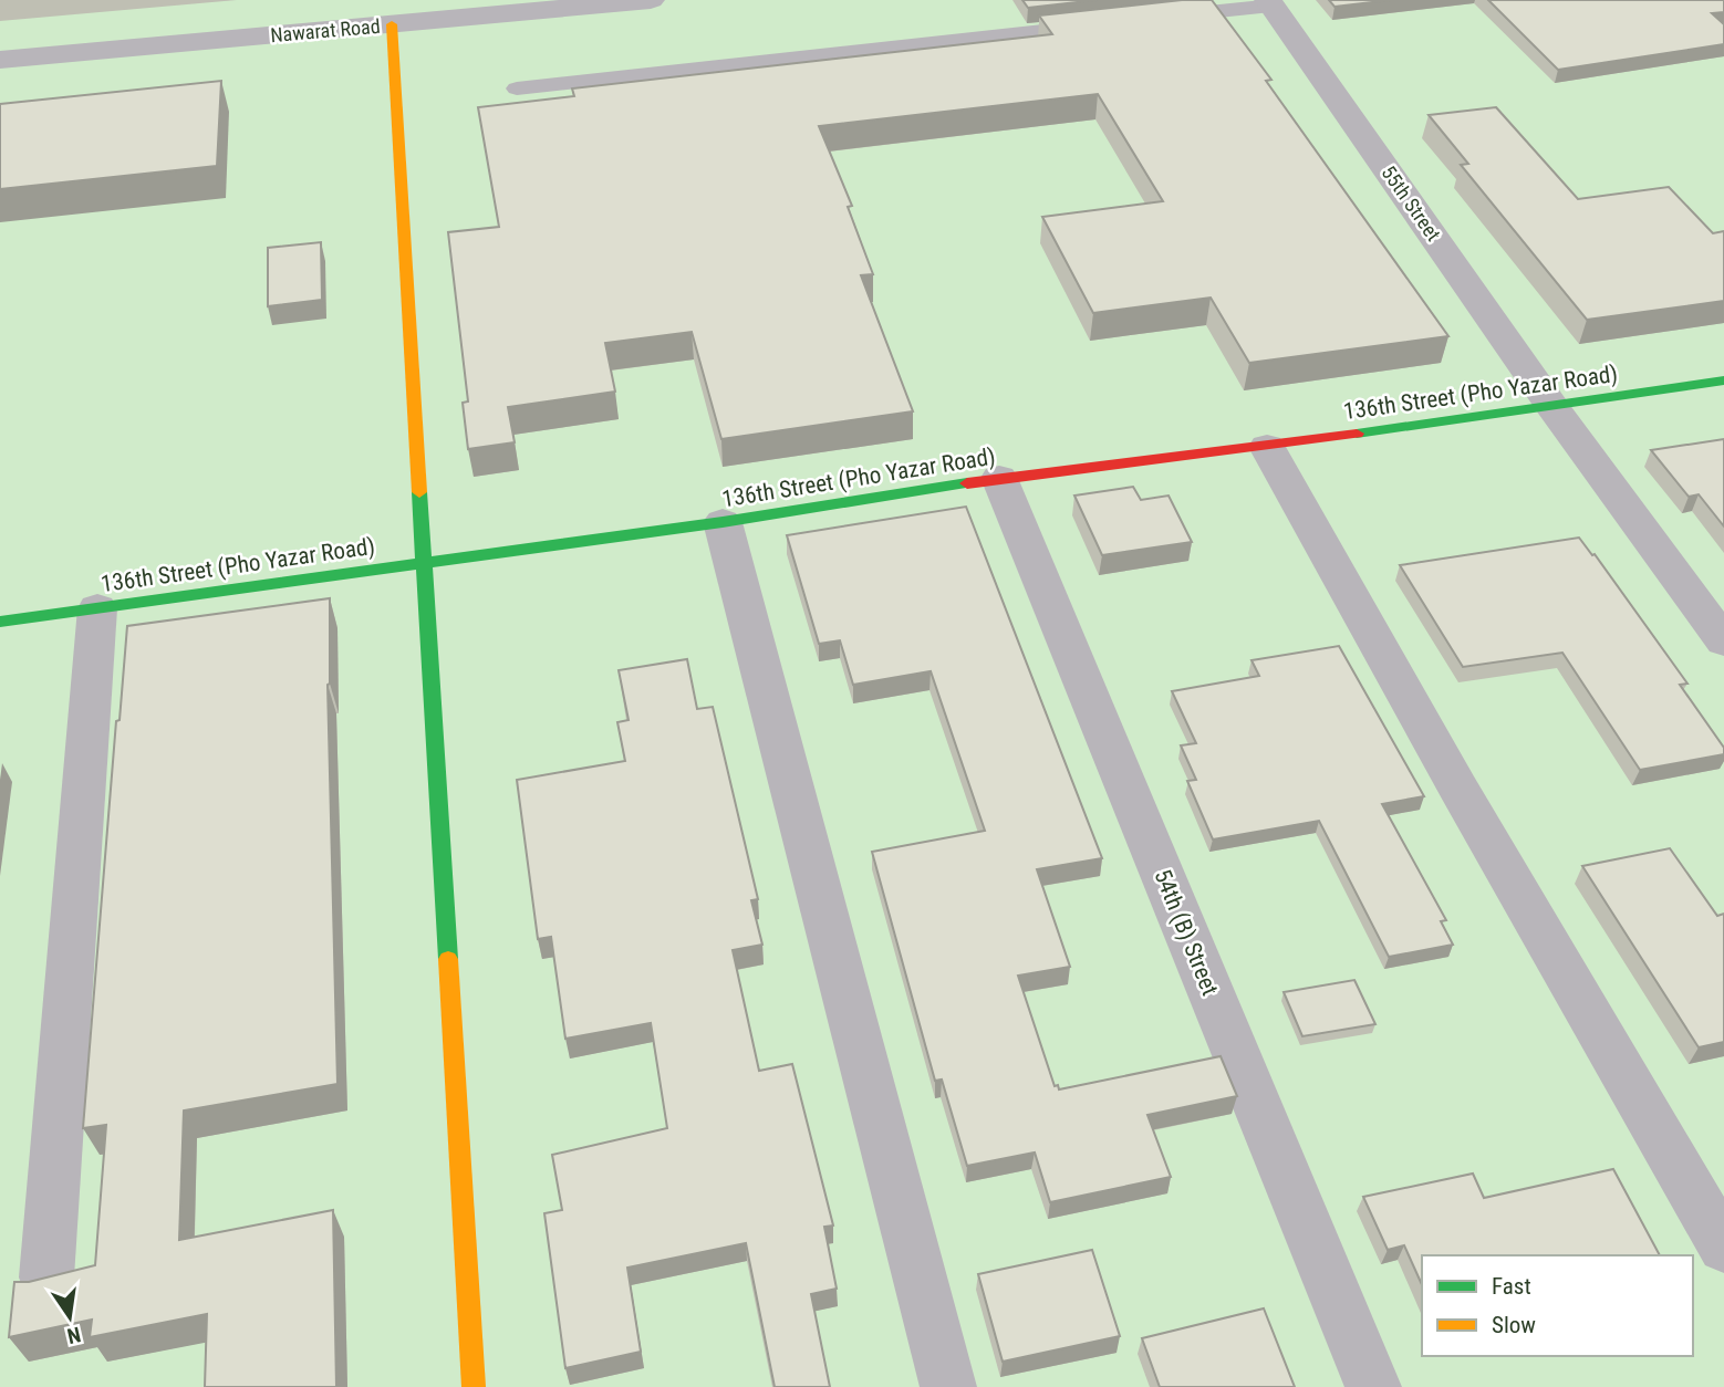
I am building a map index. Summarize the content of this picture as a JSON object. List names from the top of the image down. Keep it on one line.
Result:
{"streets":{"street":["Nawarat Road","55th Street","136th Street (Pho Yazar Road)","54th (B) Street"]},"crossings":[["55th Street","136th Street (Pho Yazar Road)"],["136th Street (Pho Yazar Road)","54th (B) Street"]],"legend":["Fast","Slow"],"north":"bottom"}
